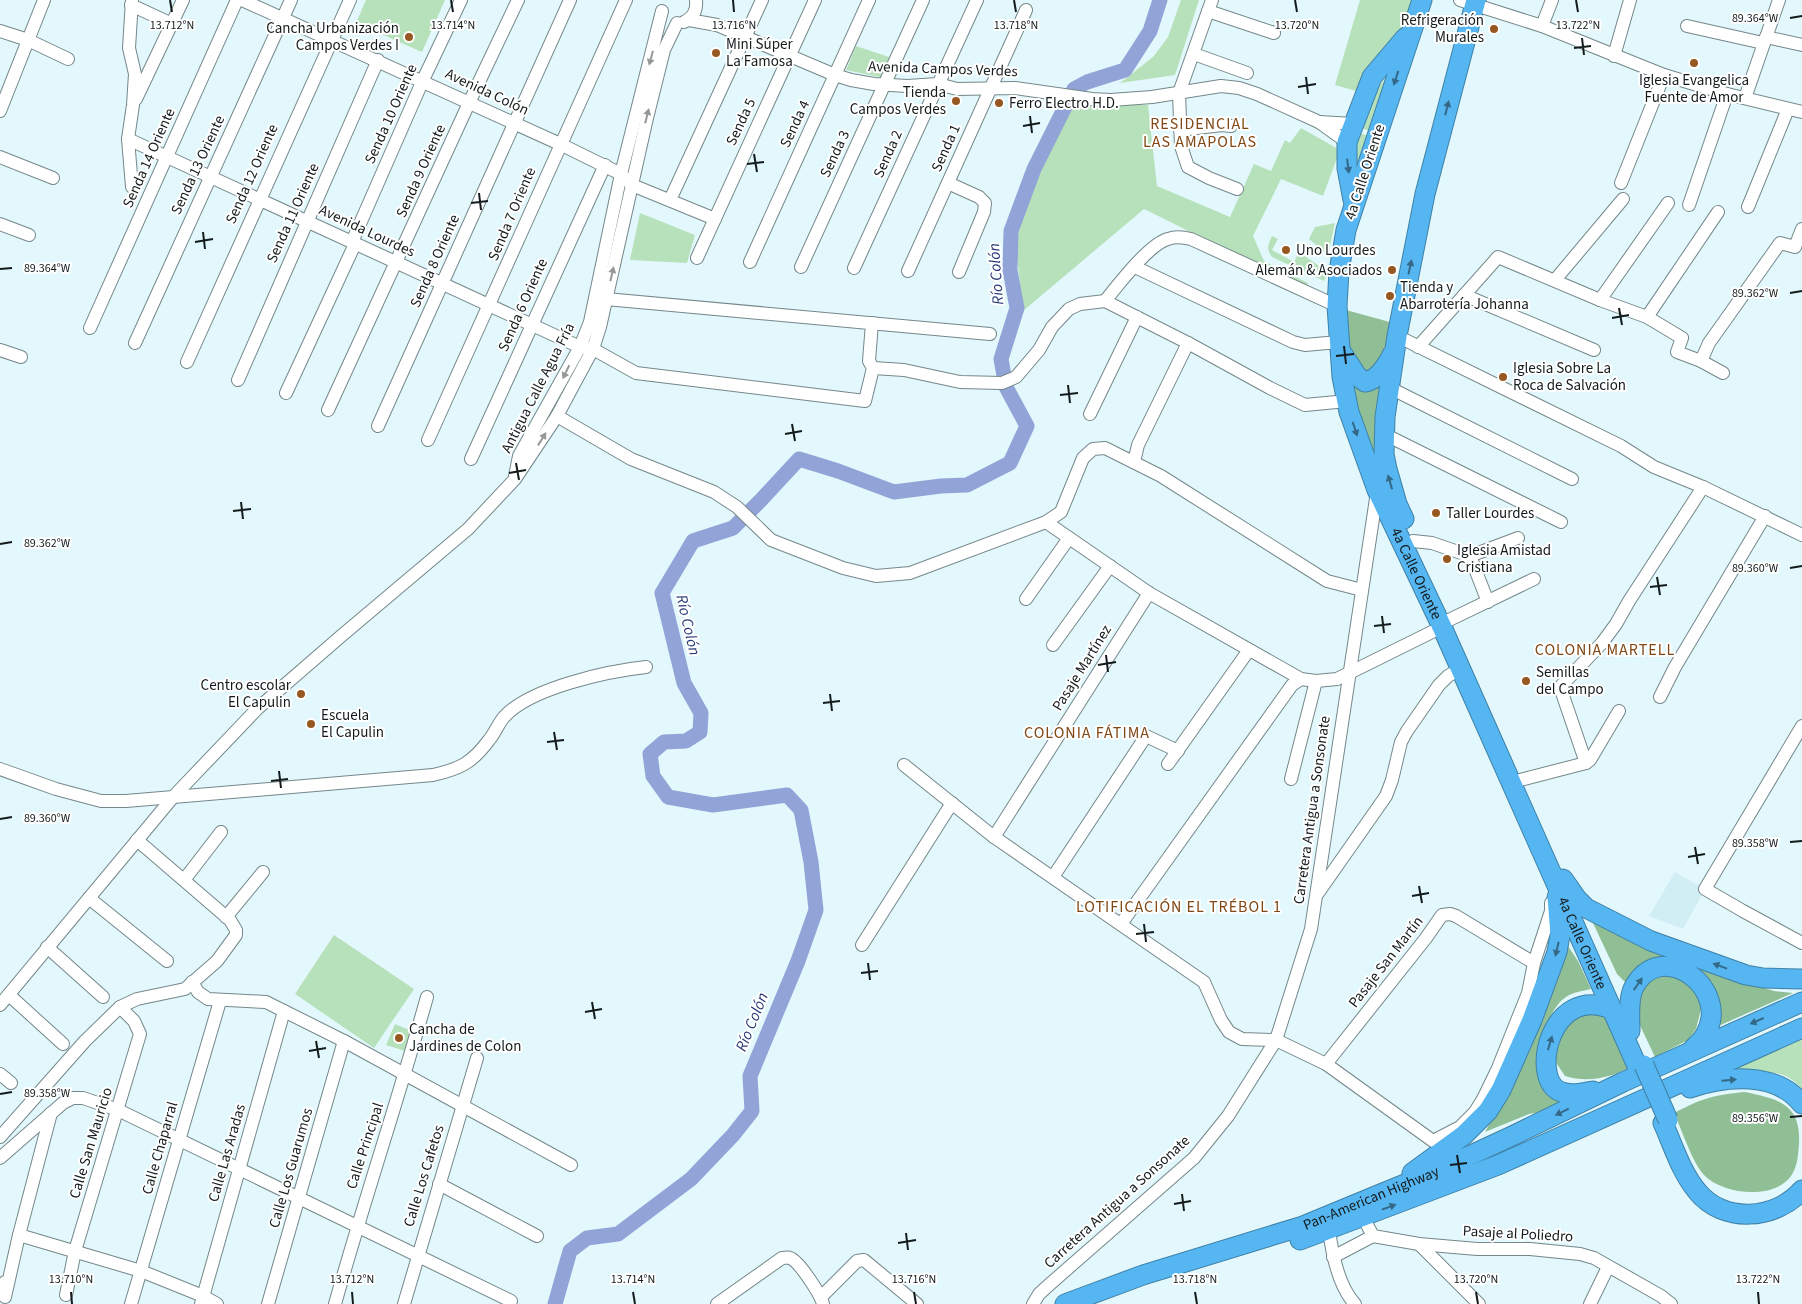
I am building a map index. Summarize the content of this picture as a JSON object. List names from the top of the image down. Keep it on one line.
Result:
{"streets":{"highway":["4a Calle Oriente","Pan-American Highway"],"street":["Avenida Campos Verdes","Avenida Colón","Senda 10 Oriente","Senda 5","Senda 4","Senda 1","Senda 3","Senda 2","Senda 14 Oriente","Senda 13 Oriente","Senda 9 Oriente","Senda 12 Oriente","Senda 11 Oriente","Senda 7 Oriente","Avenida Lourdes","Senda 8 Oriente","Senda 6 Oriente","Antigua Calle Agua Fría","Pasaje Martínez","Carretera Antigua a Sonsonate","Pasaje San Martín","Calle San Mauricio","Calle Principal","Calle Chaparral","Calle Las Aradas","Calle Los Guarumos","Calle Los Cafetos","Pasaje al Poliedro"]},"crossings":[["Avenida Campos Verdes","Senda 5"],["Avenida Campos Verdes","Senda 4"],["Avenida Campos Verdes","Senda 1"],["Avenida Campos Verdes","Senda 3"],["Avenida Campos Verdes","Senda 2"],["Avenida Campos Verdes","Antigua Calle Agua Fría"],["Avenida Colón","Senda 10 Oriente"],["Avenida Colón","Senda 5"],["Avenida Colón","Senda 13 Oriente"],["Avenida Colón","Senda 9 Oriente"],["Avenida Colón","Senda 12 Oriente"],["Avenida Colón","Senda 11 Oriente"],["Avenida Colón","Senda 7 Oriente"],["Avenida Colón","Senda 8 Oriente"],["Avenida Colón","Senda 6 Oriente"],["Avenida Colón","Antigua Calle Agua Fría"],["Senda 10 Oriente","Avenida Lourdes"],["Senda 14 Oriente","Avenida Lourdes"],["Senda 13 Oriente","Avenida Lourdes"],["Senda 9 Oriente","Avenida Lourdes"],["4a Calle Oriente","Carretera Antigua a Sonsonate"],["4a Calle Oriente","Pan-American Highway"],["Senda 12 Oriente","Avenida Lourdes"],["Senda 11 Oriente","Avenida Lourdes"],["Senda 7 Oriente","Avenida Lourdes"],["Avenida Lourdes","Senda 8 Oriente"],["Avenida Lourdes","Senda 6 Oriente"],["Avenida Lourdes","Antigua Calle Agua Fría"]],"districts":["RESIDENCIAL LAS AMAPOLAS","COLONIA MARTELL","COLONIA FÁTIMA","LOTIFICACIÓN EL TRÉBOL 1"],"water":["Río Colón"],"places":["Refrigeración Murales","Cancha Urbanización Campos Verdes I","Mini Súper La Famosa","Iglesia Evangelica Fuente de Amor","Tienda Campos Verdes","Ferro Electro H.D.","Uno Lourdes","Alemán & Asociados","Tienda y Abarrotería Johanna","Iglesia Sobre La Roca de Salvación","Taller Lourdes","Iglesia Amistad Cristiana","Semillas del Campo","Centro escolar El Capulin","Escuela El Capulin","Cancha de Jardines de Colon"],"coordinates":["89.364°W","13.712°N","13.714°N","13.716°N","13.718°N","13.720°N","13.722°N","89.362°W","89.360°W","89.358°W","89.356°W","13.710°N"]}
